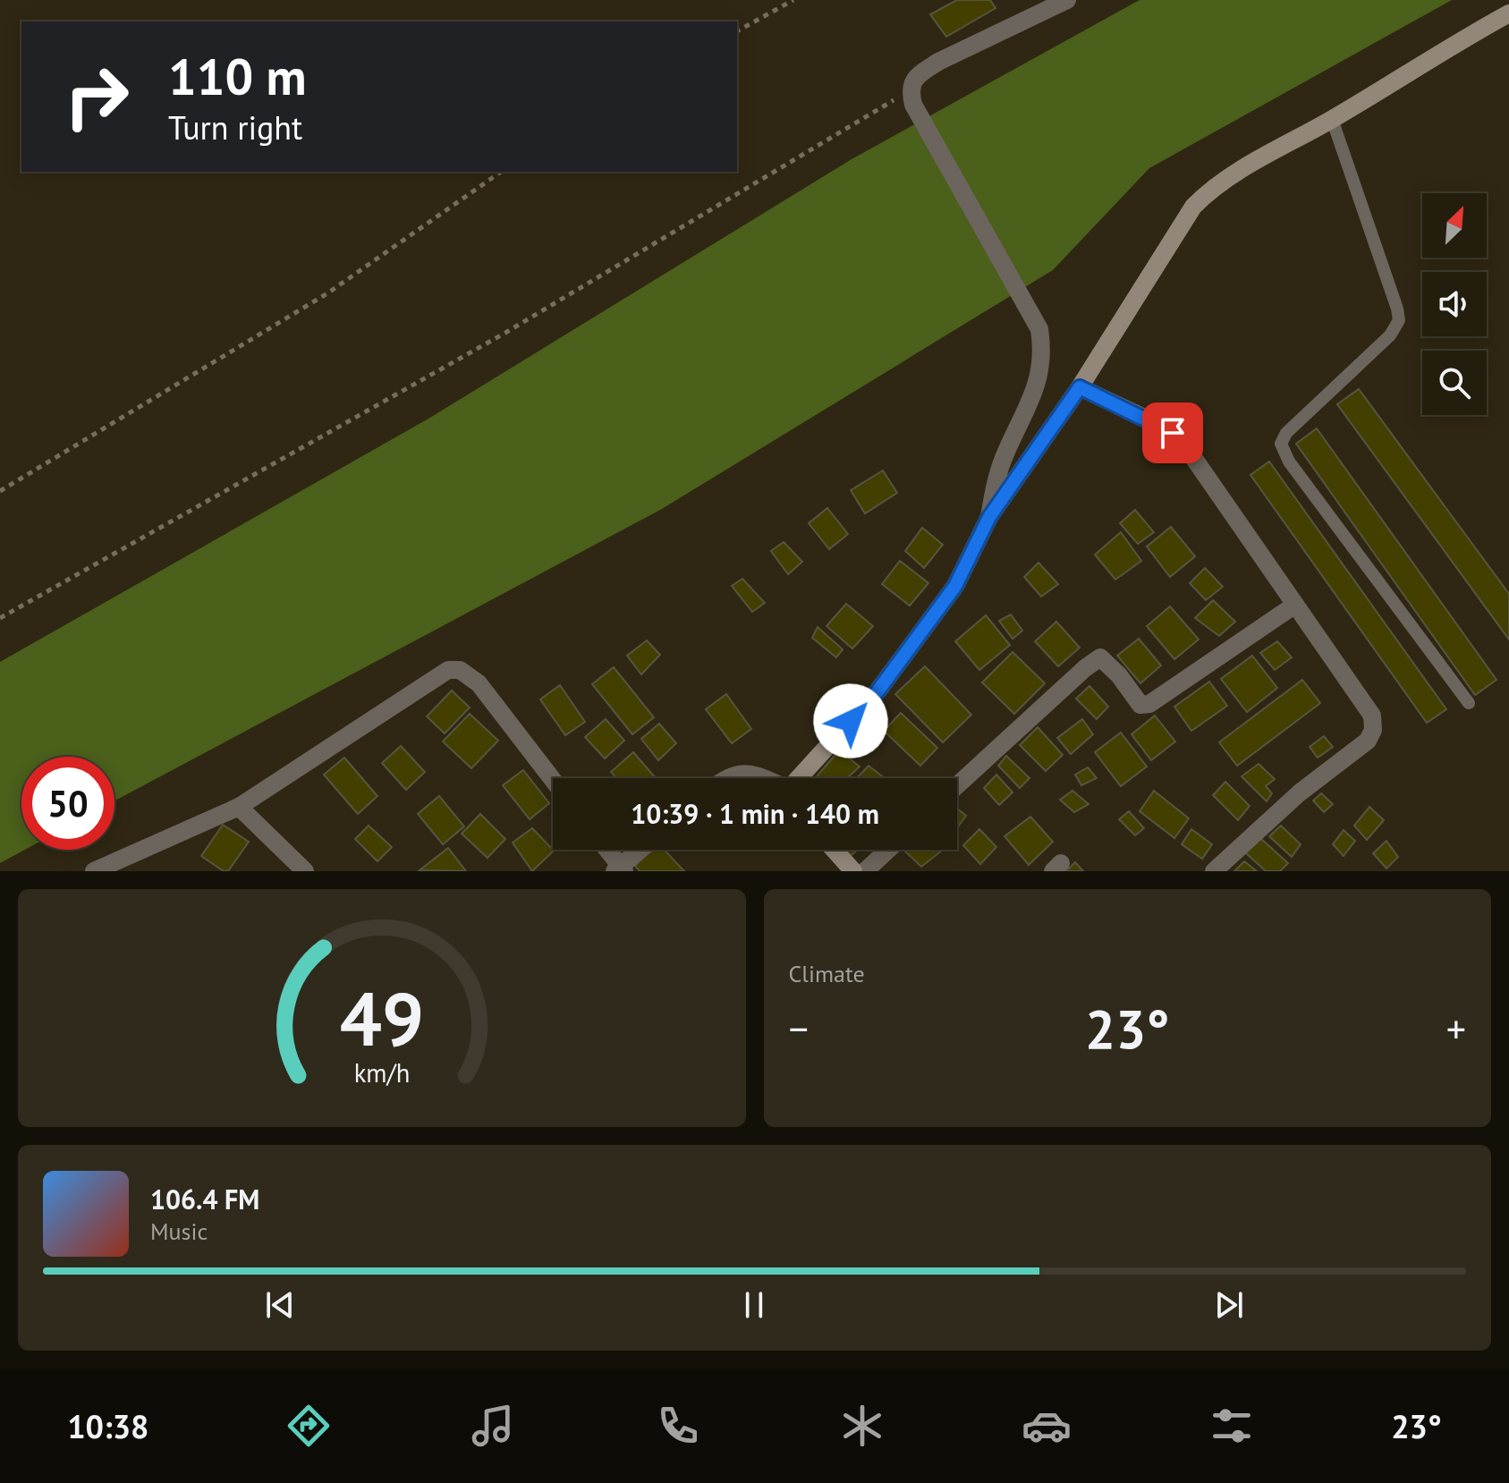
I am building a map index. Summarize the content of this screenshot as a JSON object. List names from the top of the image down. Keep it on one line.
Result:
{"north":"top right","page":{"turn":["110 m","Turn right"],"limit":"50","trip":"10:39 · 1 min · 140 m","tile":"Climate","heat":["−","23°","+"],"song":["106.4 FM","Music"],"tabs":["10:38","23°"],"gauge":["49","km/h"]}}
